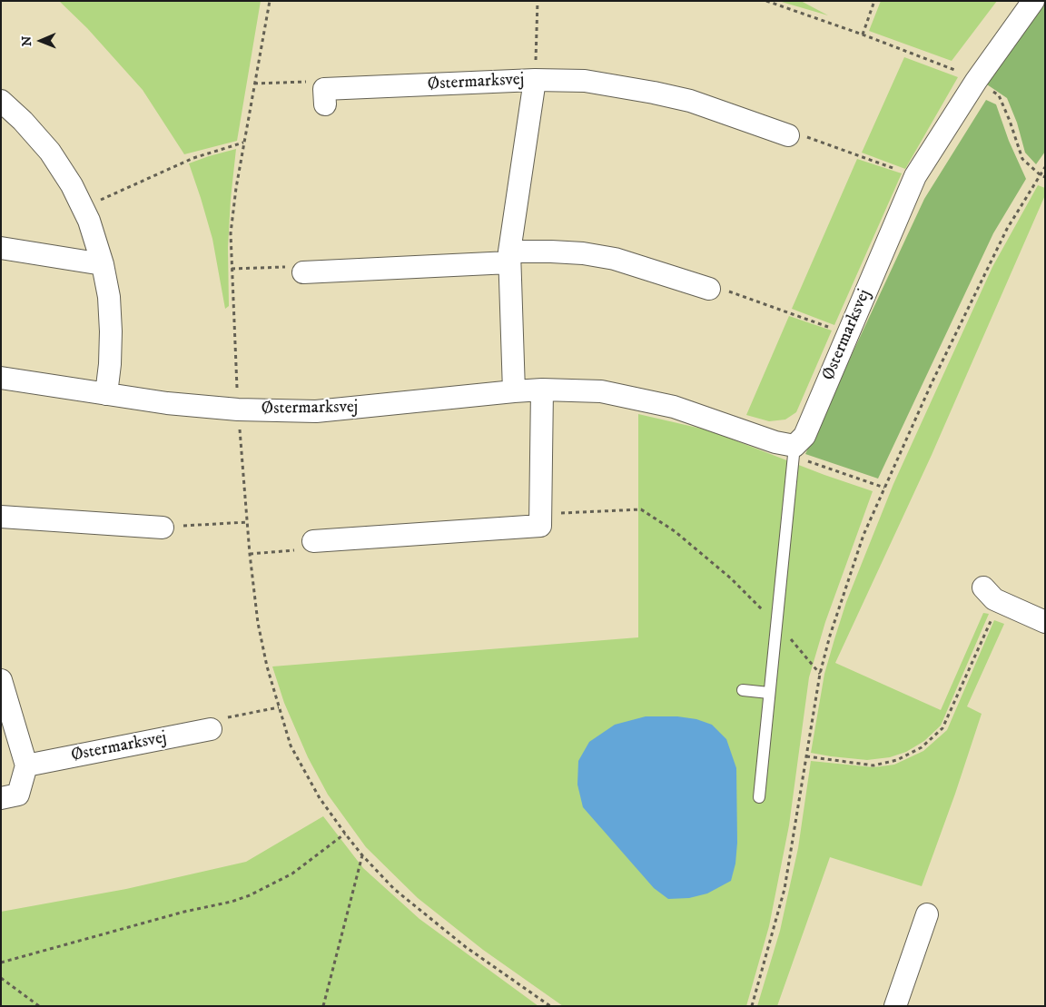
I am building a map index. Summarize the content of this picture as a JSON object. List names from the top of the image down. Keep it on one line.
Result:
{"streets":{"street":["Østermarksvej"]},"north":"left"}
